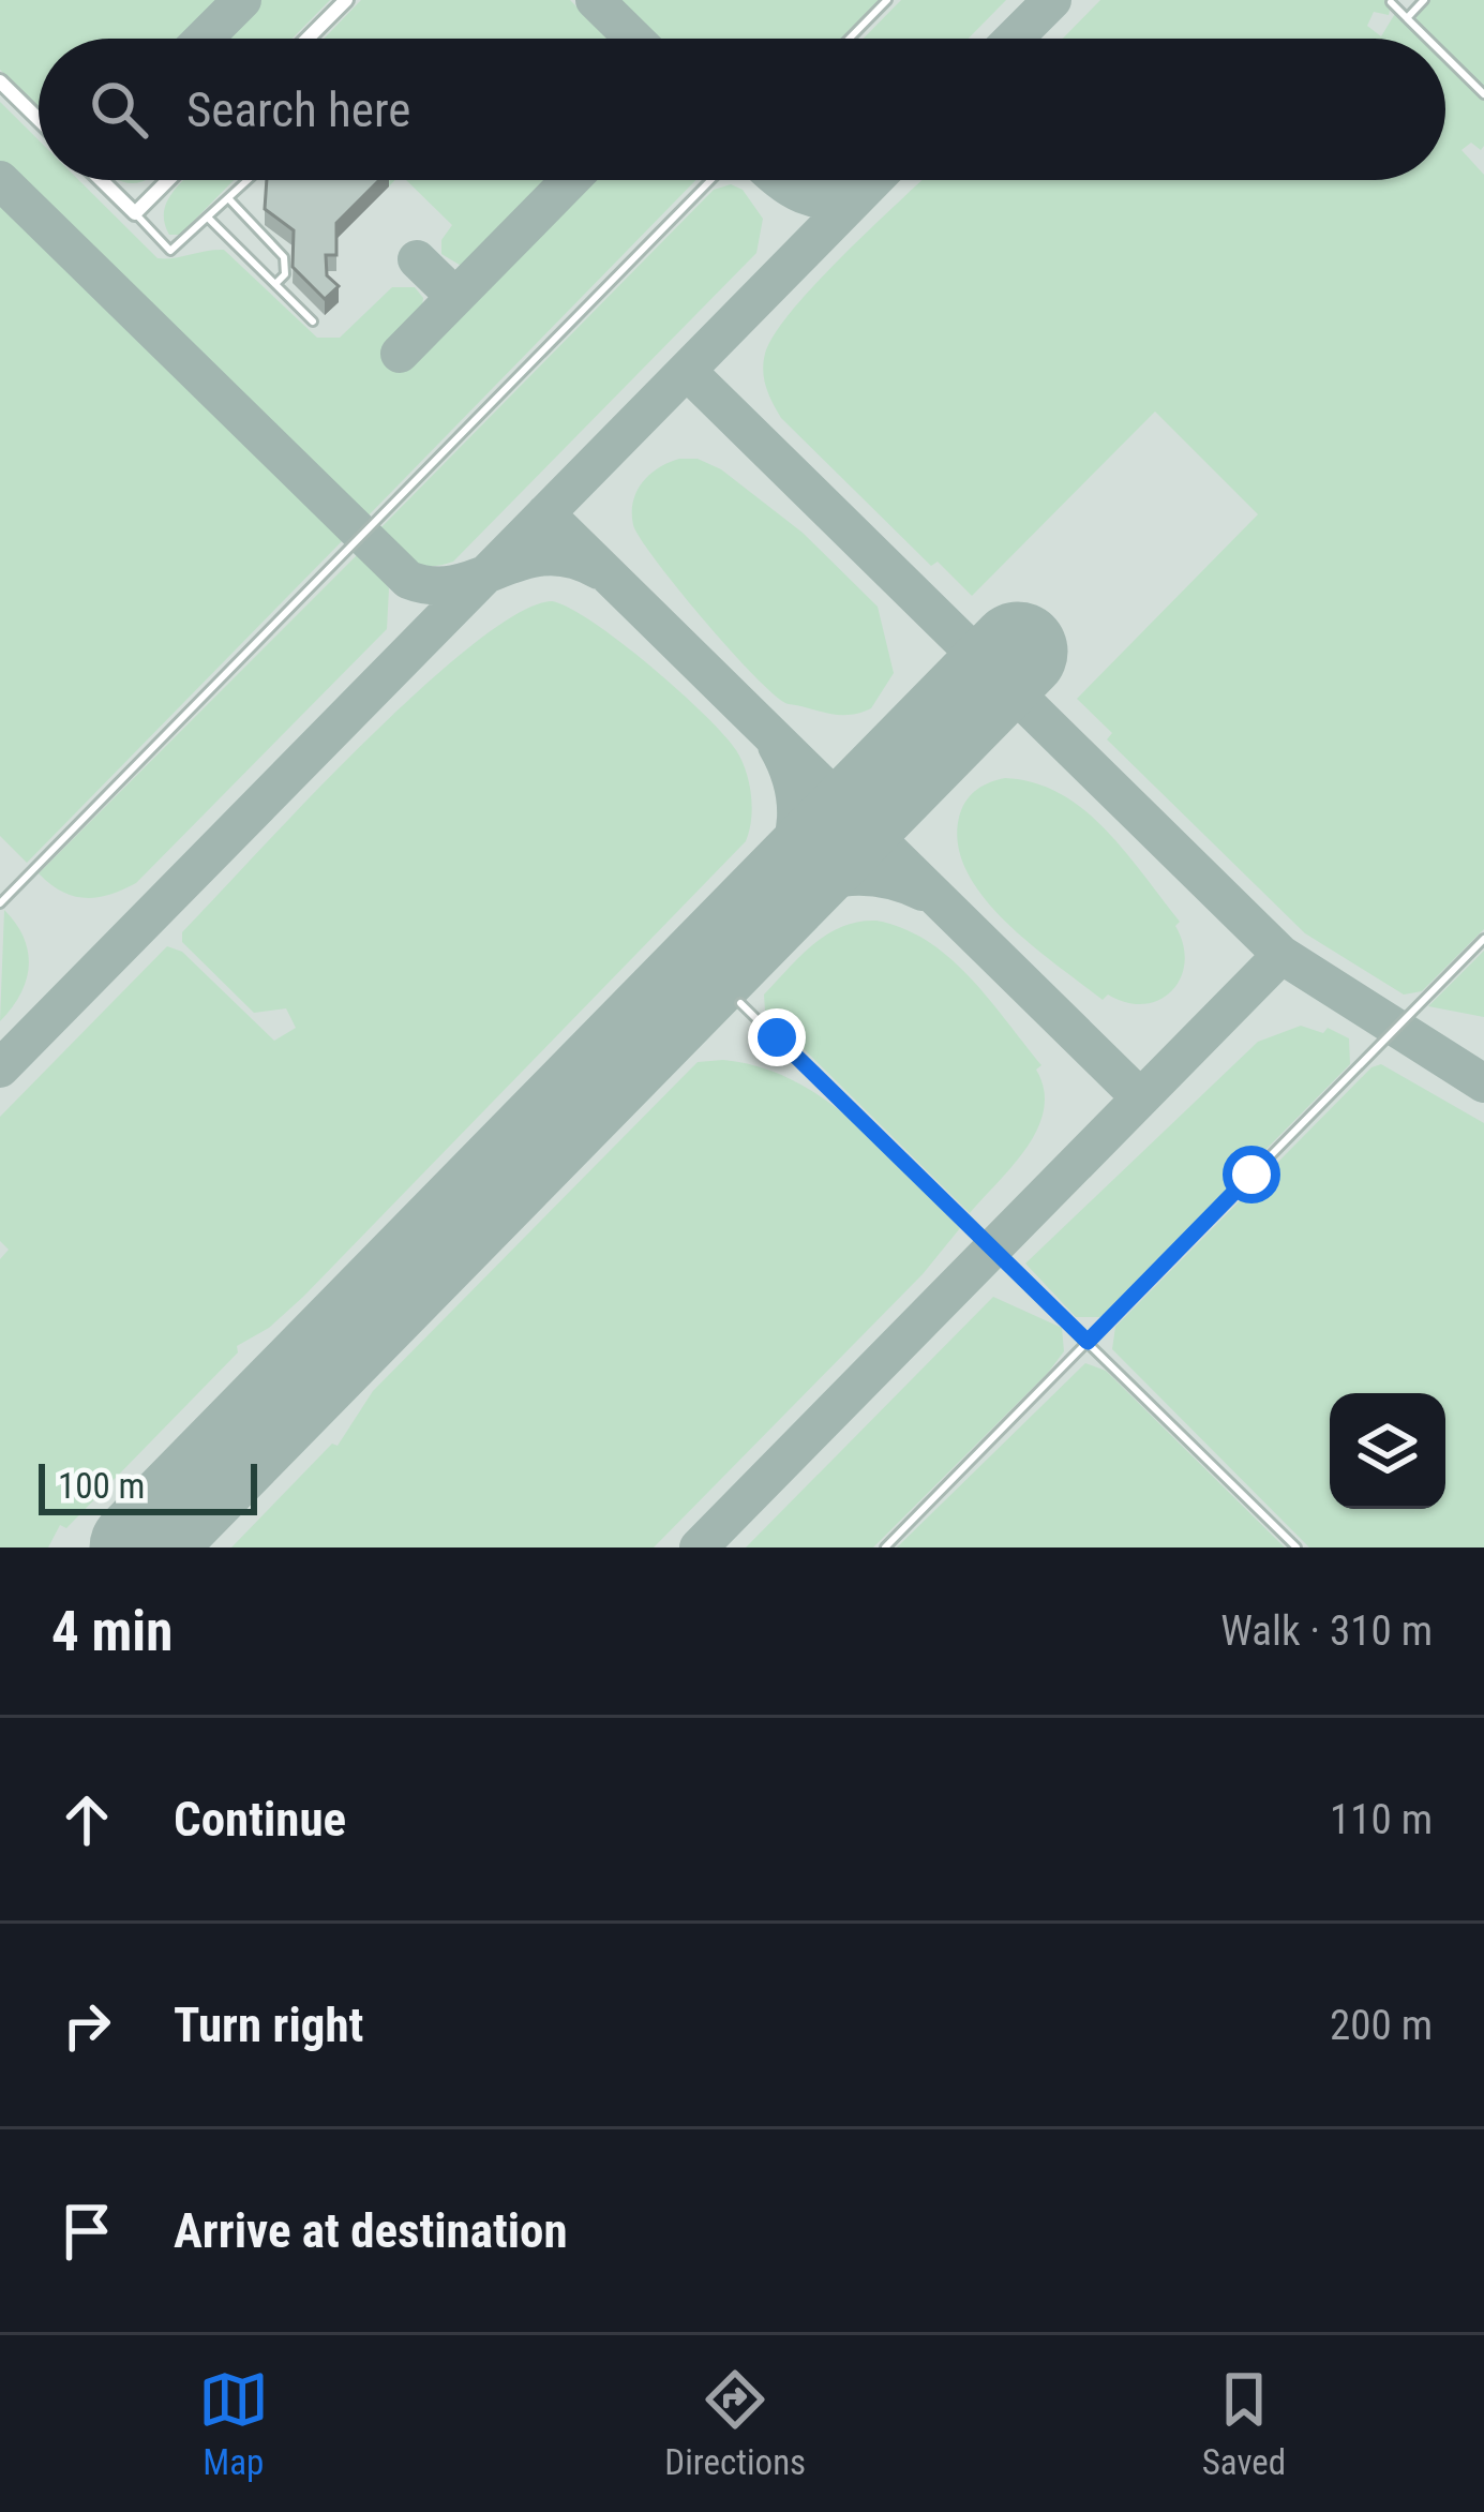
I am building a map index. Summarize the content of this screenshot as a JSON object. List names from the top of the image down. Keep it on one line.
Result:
{"scale_bar":"100 m","page":{"search":"Search here","scale":"100 m","heading":["4 min","Walk · 310 m"],"list":[["Continue","110 m"],["Turn right","200 m"],"Arrive at destination"],"nav":["Map","Directions","Saved"]}}
